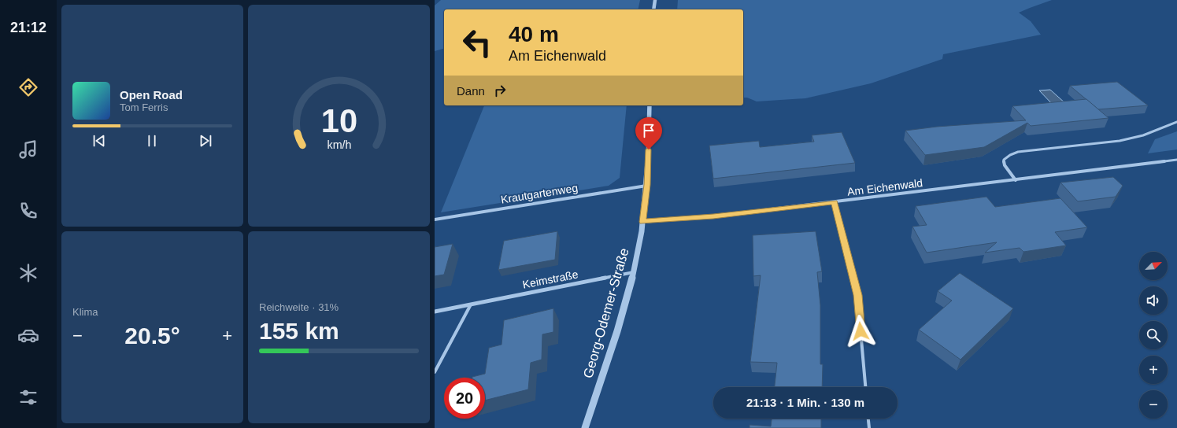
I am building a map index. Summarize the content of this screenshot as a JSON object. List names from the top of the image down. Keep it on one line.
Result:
{"streets":{"street":["Am Eichenwald","Krautgartenweg","Keimstraße","Georg-Odemer-Straße"]},"crossings":[["Am Eichenwald","Georg-Odemer-Straße"],["Krautgartenweg","Georg-Odemer-Straße"],["Keimstraße","Georg-Odemer-Straße"]],"north":"top right","page":{"tabs":"21:12","turn":["40 m","Am Eichenwald"],"then":"Dann","song":["Open Road","Tom Ferris"],"tile":["Klima",["Reichweite · 31%","155 km"]],"map_buttons":["+","−"],"heat":["−","20.5°","+"],"limit":"20","trip":"21:13 · 1 Min. · 130 m","gauge":["10","km/h"]}}
